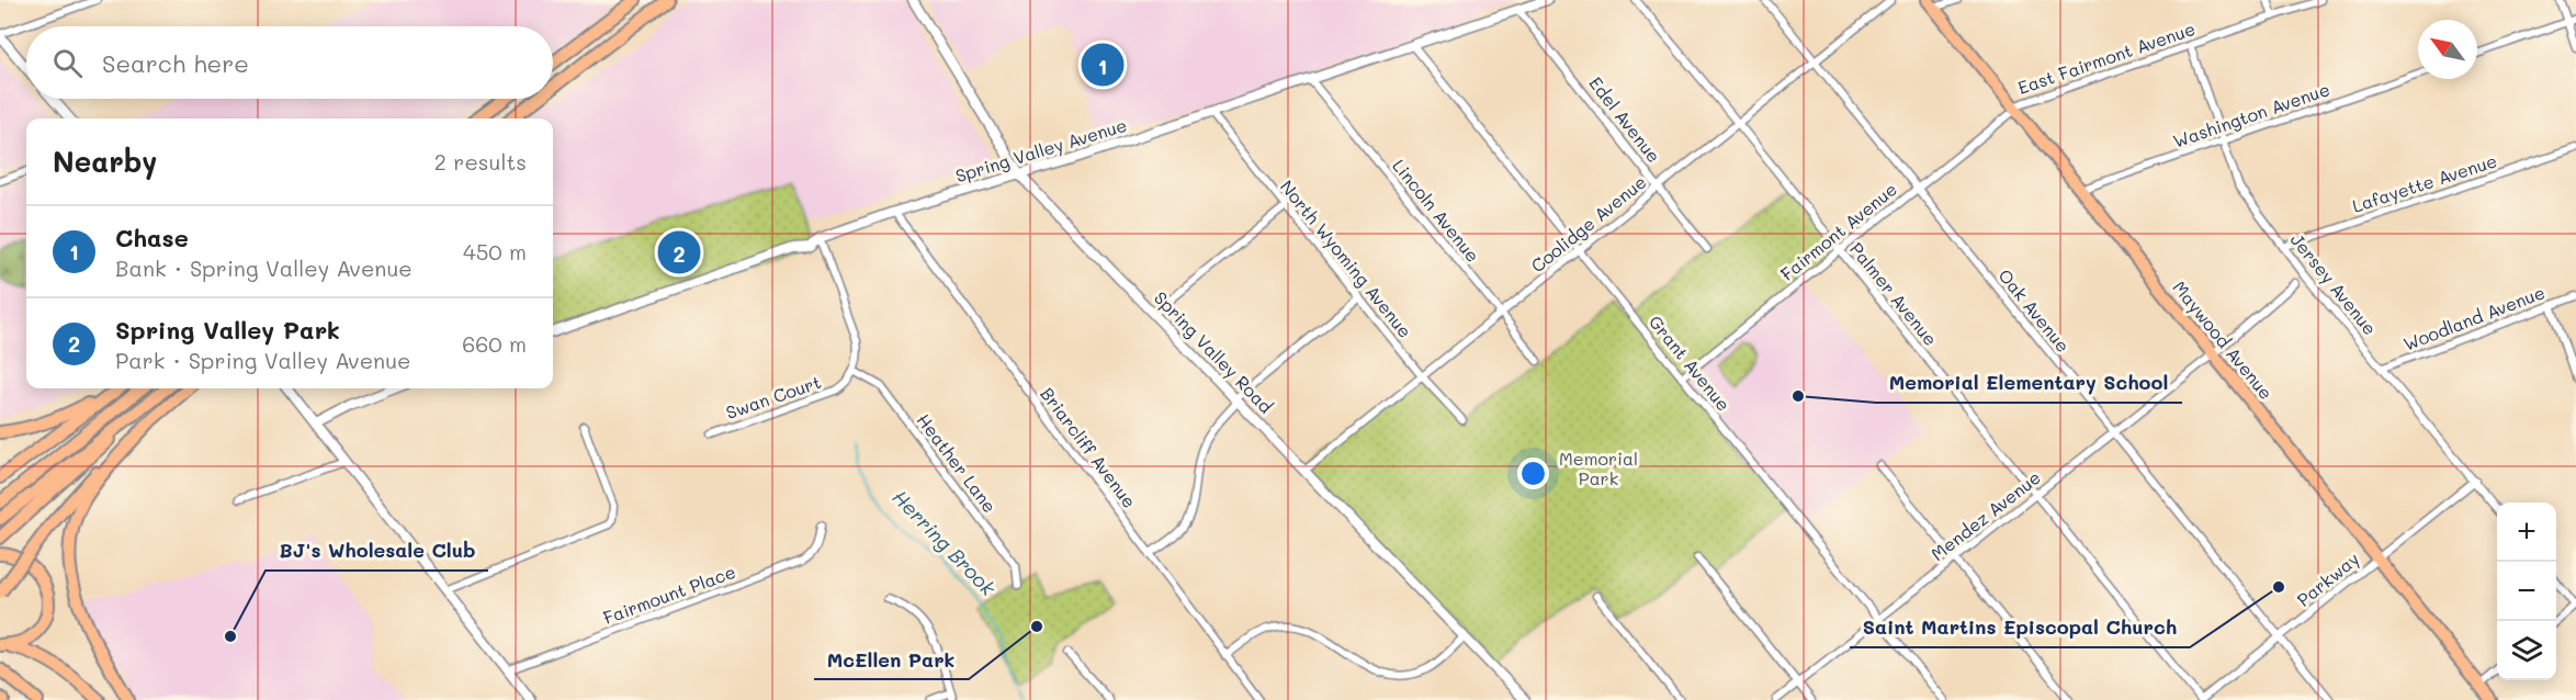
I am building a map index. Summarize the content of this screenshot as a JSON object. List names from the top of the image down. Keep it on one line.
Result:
{"streets":{"main road":["Maywood Avenue"],"street":["East Fairmont Avenue","Washington Avenue","Edel Avenue","Spring Valley Avenue","Lafayette Avenue","Lincoln Avenue","Coolidge Avenue","Fairmont Avenue","North Wyoming Avenue","Jersey Avenue","Palmer Avenue","Oak Avenue","Woodland Avenue","Spring Valley Road","Grant Avenue","Swan Court","Briarcliff Avenue","Heather Lane","Mendez Avenue","Parkway","Fairmount Place"]},"crossings":[["East Fairmont Avenue","Fairmont Avenue"],["East Fairmont Avenue","Jersey Avenue"],["East Fairmont Avenue","Maywood Avenue"],["Washington Avenue","Jersey Avenue"],["Washington Avenue","Maywood Avenue"],["Edel Avenue","Spring Valley Avenue"],["Edel Avenue","Coolidge Avenue"],["Spring Valley Avenue","Lincoln Avenue"],["Spring Valley Avenue","North Wyoming Avenue"],["Spring Valley Avenue","Spring Valley Road"],["Spring Valley Avenue","Grant Avenue"],["Spring Valley Avenue","Briarcliff Avenue"],["Lafayette Avenue","Jersey Avenue"],["Lincoln Avenue","Coolidge Avenue"],["Coolidge Avenue","North Wyoming Avenue"],["Coolidge Avenue","Palmer Avenue"],["Coolidge Avenue","Oak Avenue"],["Coolidge Avenue","Spring Valley Road"],["Coolidge Avenue","Grant Avenue"],["Fairmont Avenue","Palmer Avenue"],["Fairmont Avenue","Oak Avenue"],["Fairmont Avenue","Maywood Avenue"],["Fairmont Avenue","Grant Avenue"],["Jersey Avenue","Woodland Avenue"],["Jersey Avenue","Parkway"],["Palmer Avenue","Mendez Avenue"],["Palmer Avenue","Parkway"],["Oak Avenue","Mendez Avenue"],["Oak Avenue","Parkway"],["Maywood Avenue","Mendez Avenue"],["Maywood Avenue","Parkway"],["Grant Avenue","Mendez Avenue"],["Swan Court","Heather Lane"]],"water":["Herring Brook"],"parks":["Memorial Park"],"places":["Memorial Elementary School","Saint Martins Episcopal Church","McEllen Park","BJ's Wholesale Club"],"north":"top left","page":{"search":"Search here","pins":["1","2"],"heading":["Nearby","2 results"],"list":[{"mark":"1","name":"Chase","note":"Bank · Spring Valley Avenue","value":"450 m"},{"mark":"2","name":"Spring Valley Park","note":"Park · Spring Valley Avenue","value":"660 m"}],"map_buttons":["+","−"]}}
